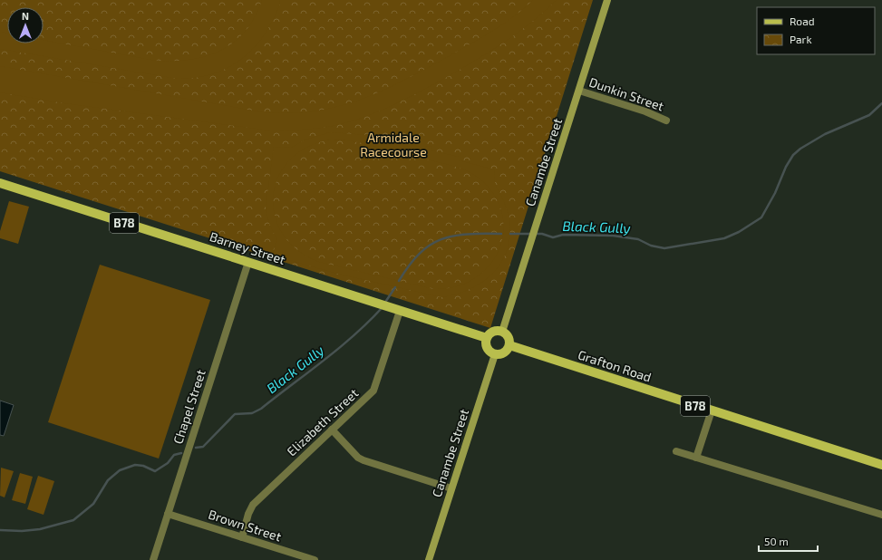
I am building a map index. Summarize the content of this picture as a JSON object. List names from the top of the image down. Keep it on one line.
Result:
{"streets":{"main road":["B78","Barney Street","Grafton Road"],"street":["Dunkin Street","Canambe Street","Chapel Street","Elizabeth Street","Brown Street"]},"crossings":[["Dunkin Street","Canambe Street"],["Canambe Street","Barney Street"],["Canambe Street","Grafton Road"],["Barney Street","Grafton Road"],["Barney Street","Chapel Street"],["Barney Street","Elizabeth Street"],["Chapel Street","Brown Street"],["Elizabeth Street","Brown Street"]],"water":["Black Gully"],"parks":["Armidale Racecourse"],"legend":["Road","Park"],"scale_bar":"50 m","north":"top"}
